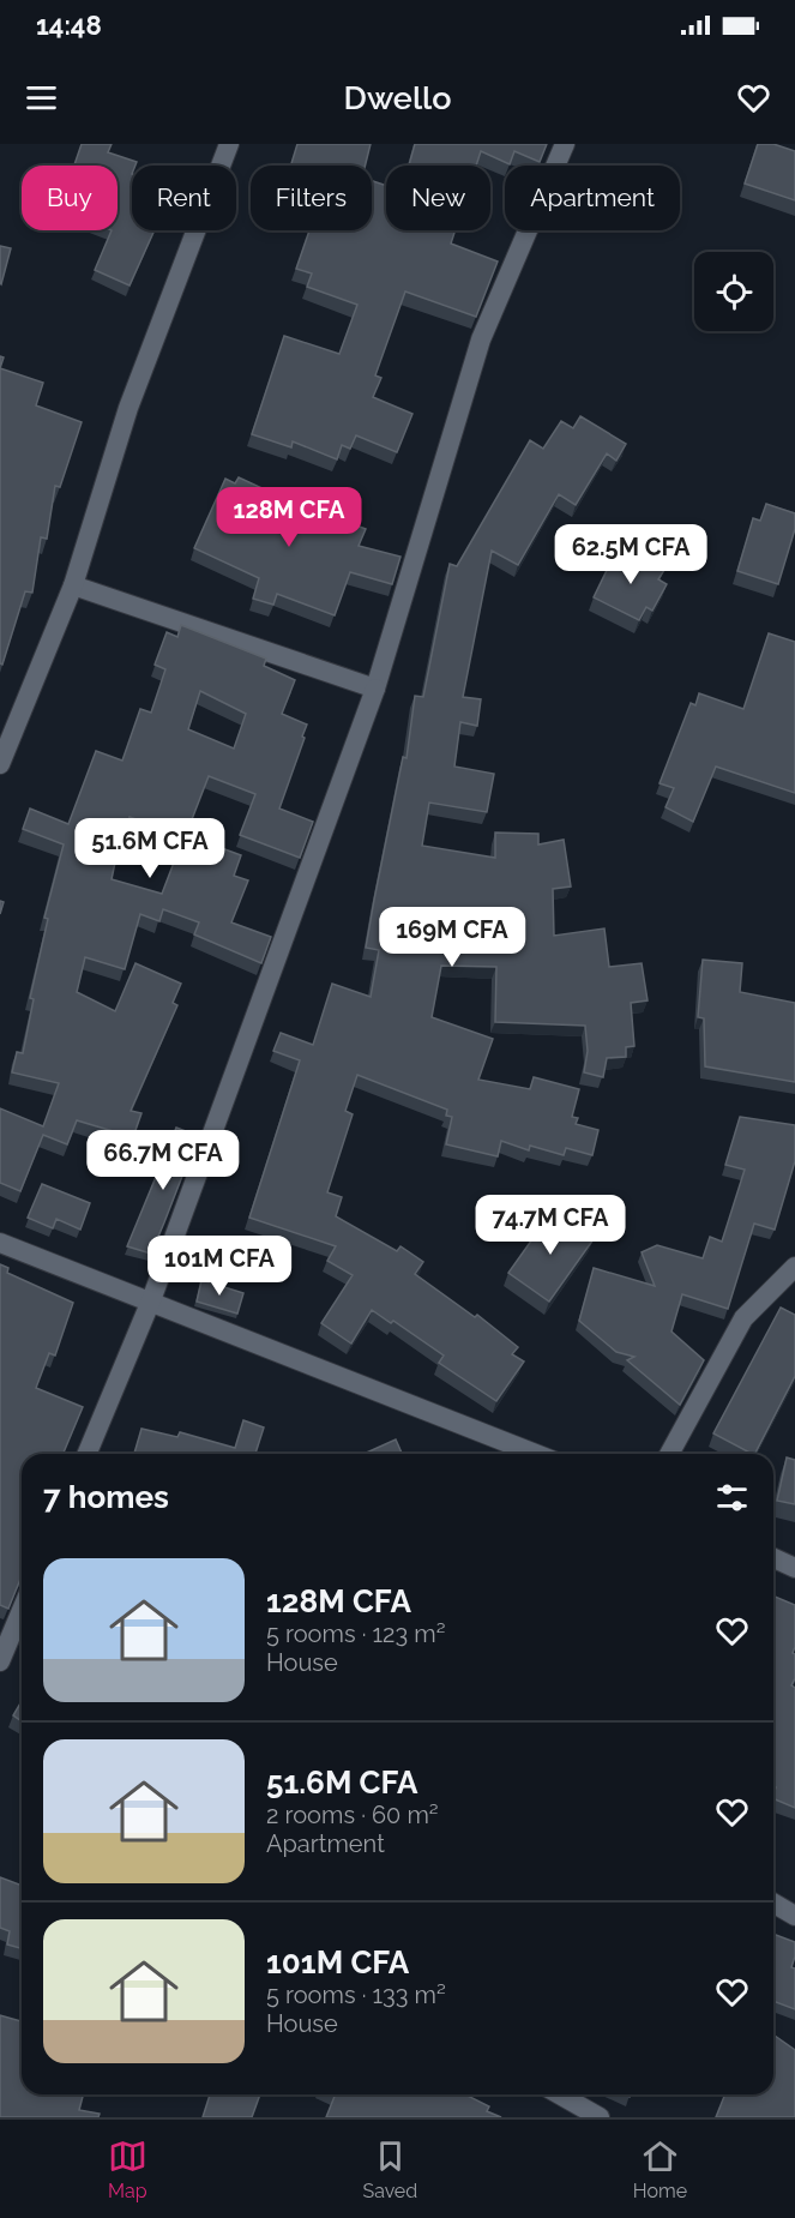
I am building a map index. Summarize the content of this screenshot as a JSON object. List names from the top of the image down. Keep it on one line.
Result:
{"page":{"status":"14:48","header":"Dwello","chip":["Buy","Rent","Filters","New","Apartment"],"price":["128M CFA","62.5M CFA","51.6M CFA","169M CFA","66.7M CFA","74.7M CFA","101M CFA"],"heading":"7 homes","list":[{"name":"128M CFA","note":"5 rooms · 123 m² · House"},{"name":"51.6M CFA","note":"2 rooms · 60 m² · Apartment"},{"name":"101M CFA","note":"5 rooms · 133 m² · House"}],"tabs":["Map","Saved","Home"]}}
